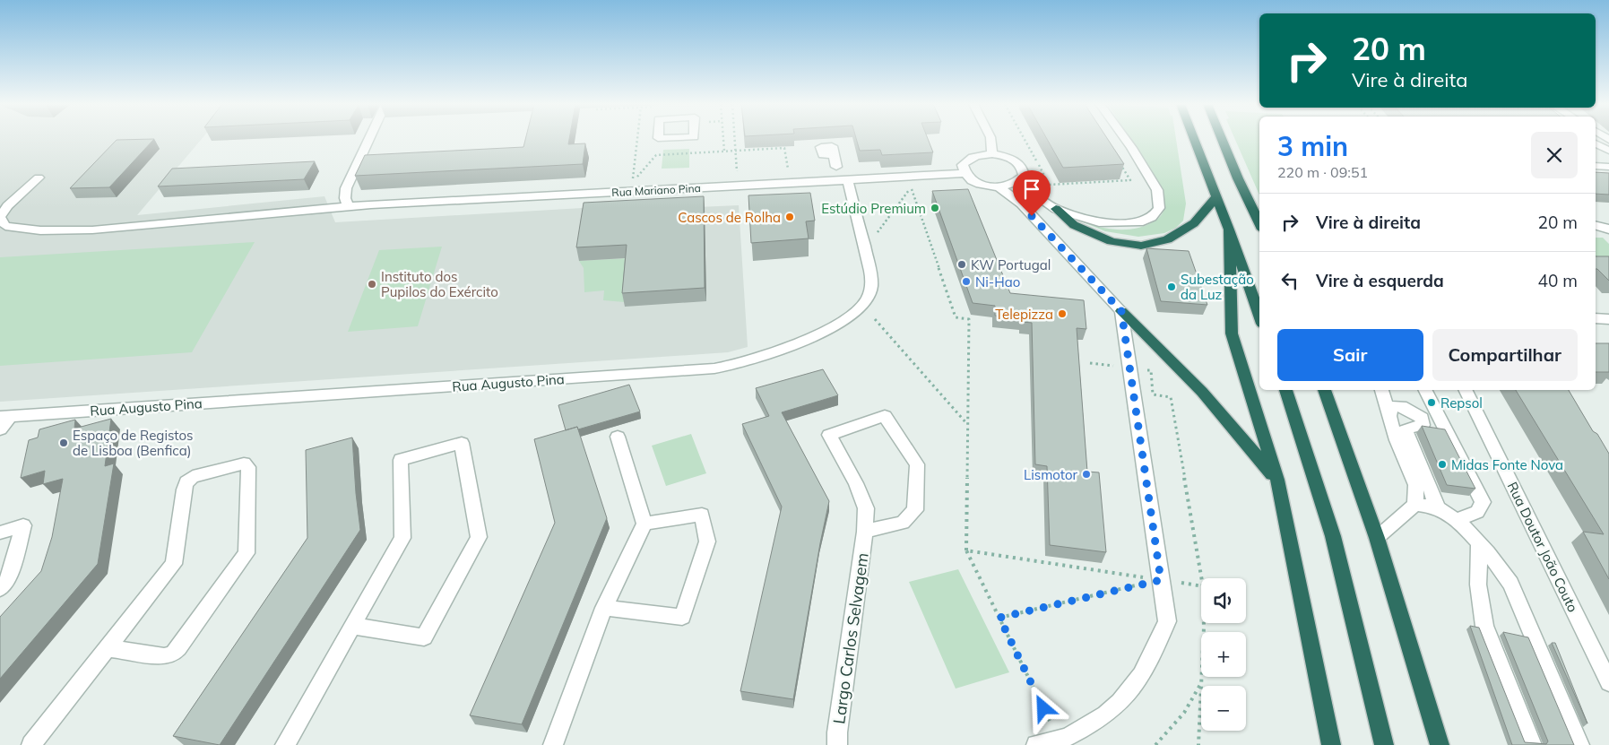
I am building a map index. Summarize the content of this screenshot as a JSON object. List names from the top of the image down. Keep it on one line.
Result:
{"streets":{"street":["Rua Mariano Pina","Rua Augusto Pina","Rua Doutor João Couto","Largo Carlos Selvagem"]},"crossings":[["Rua Mariano Pina","Rua Augusto Pina"]],"places":["Estúdio Premium","Cascos de Rolha","KW Portugal","Ni-Hao","Instituto dos Pupilos do Exército","Subestação da Luz","Telepizza","Repsol","Espaço de Registos de Lisboa (Benfica)","Midas Fonte Nova","Lismotor"],"page":{"turn":["20 m","Vire à direita"],"heading":["3 min","220 m · 09:51"],"list":[{"name":"Vire à direita","value":"20 m"},{"name":"Vire à esquerda","value":"40 m"}],"buttons":["Sair","Compartilhar"],"map_buttons":["+","−"]}}
